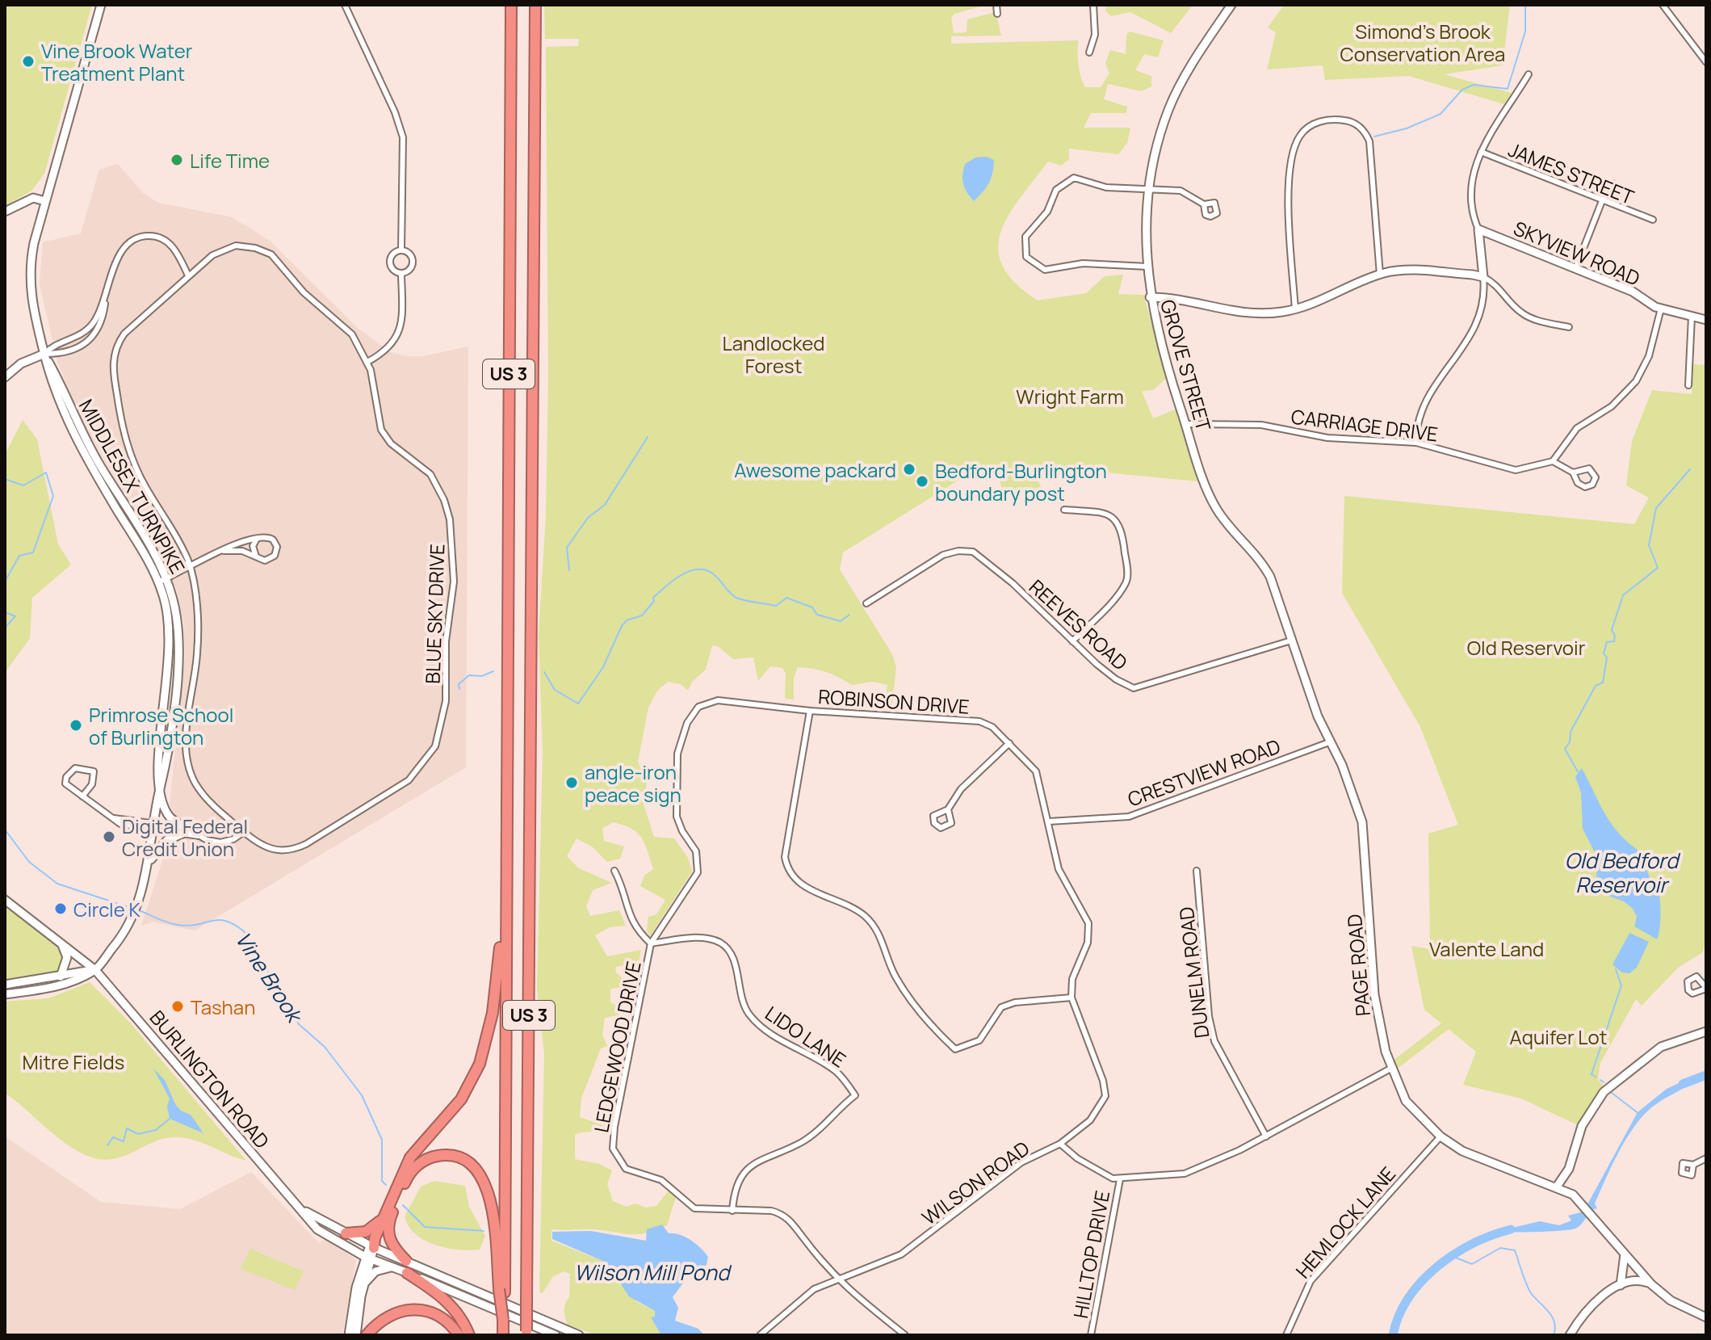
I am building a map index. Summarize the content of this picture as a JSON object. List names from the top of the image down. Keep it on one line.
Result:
{"streets":{"highway":["US 3"],"main road":["SKYVIEW ROAD","GROVE STREET","MIDDLESEX TURNPIKE","PAGE ROAD","BURLINGTON ROAD"],"street":["JAMES STREET","CARRIAGE DRIVE","BLUE SKY DRIVE","REEVES ROAD","ROBINSON DRIVE","CRESTVIEW ROAD","DUNELM ROAD","LIDO LANE","LEDGEWOOD DRIVE","WILSON ROAD","HEMLOCK LANE","HILLTOP DRIVE"]},"crossings":[["GROVE STREET","CARRIAGE DRIVE"],["GROVE STREET","PAGE ROAD"],["MIDDLESEX TURNPIKE","BURLINGTON ROAD"],["REEVES ROAD","PAGE ROAD"],["ROBINSON DRIVE","CRESTVIEW ROAD"],["ROBINSON DRIVE","LIDO LANE"],["ROBINSON DRIVE","LEDGEWOOD DRIVE"],["CRESTVIEW ROAD","PAGE ROAD"],["PAGE ROAD","WILSON ROAD"],["PAGE ROAD","HEMLOCK LANE"],["DUNELM ROAD","WILSON ROAD"],["LIDO LANE","LEDGEWOOD DRIVE"],["LEDGEWOOD DRIVE","WILSON ROAD"],["WILSON ROAD","HILLTOP DRIVE"]],"water":["Old Bedford Reservoir","Vine Brook","Wilson Mill Pond"],"parks":["Simond's Brook Conservation Area","Landlocked Forest","Wright Farm","Old Reservoir","Valente Land","Aquifer Lot","Mitre Fields"],"places":["Vine Brook Water Treatment Plant","Life Time","Awesome packard","Bedford-Burlington boundary post","Primrose School of Burlington","angle-iron peace sign","Digital Federal Credit Union","Circle K","Tashan"]}
